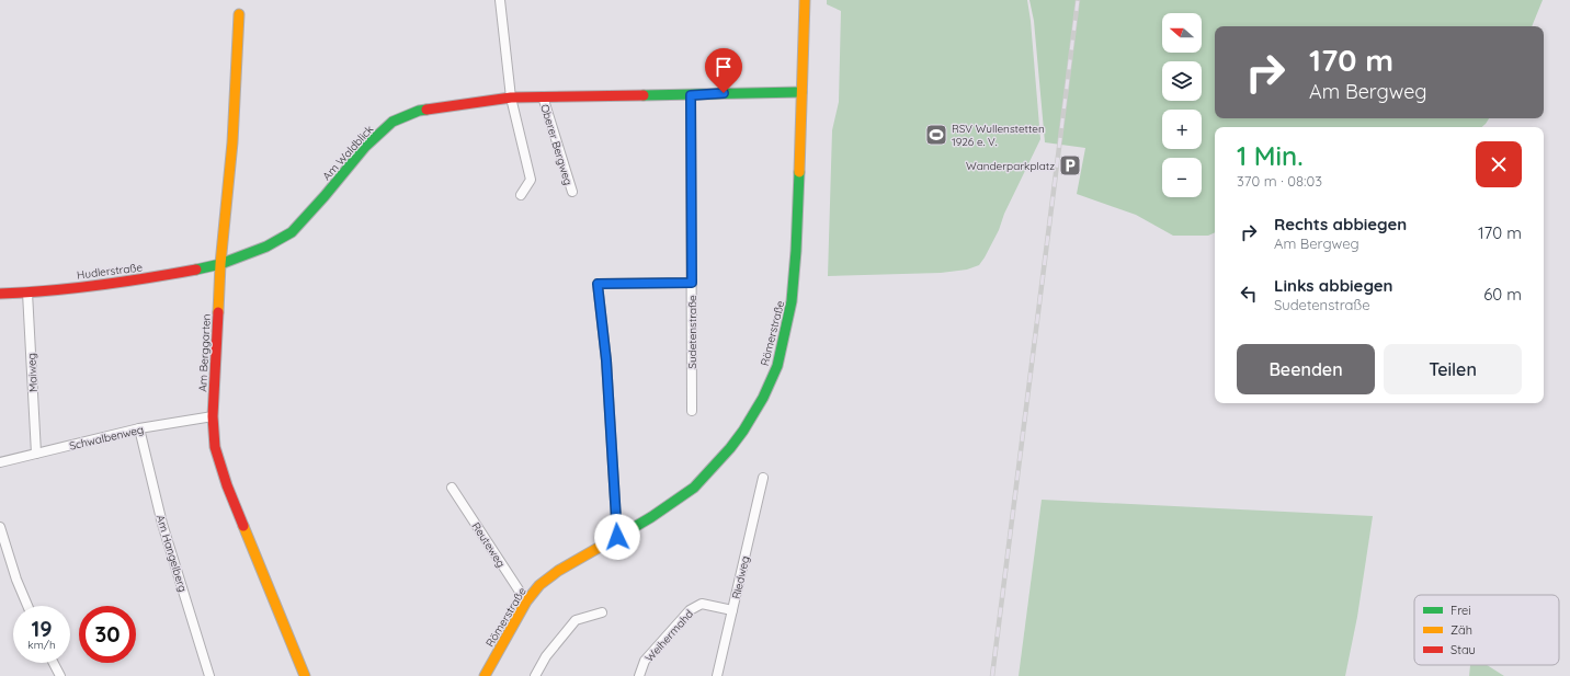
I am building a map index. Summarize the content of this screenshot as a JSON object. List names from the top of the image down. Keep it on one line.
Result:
{"streets":{"street":["Oberer Bergweg","Am Waldblick","Hudlerstraße","Sudetenstraße","Römerstraße","Am Berggarten","Maiweg","Schwalbenweg","Reuteweg","Am Hangelberg","Riedweg","Weihermahd"]},"crossings":[["Oberer Bergweg","Am Waldblick"],["Am Waldblick","Hudlerstraße"],["Am Waldblick","Sudetenstraße"],["Am Waldblick","Römerstraße"],["Am Waldblick","Am Berggarten"],["Hudlerstraße","Am Berggarten"],["Hudlerstraße","Maiweg"],["Römerstraße","Reuteweg"],["Am Berggarten","Schwalbenweg"],["Maiweg","Schwalbenweg"],["Schwalbenweg","Am Hangelberg"],["Riedweg","Weihermahd"]],"places":{"sports":["RSV Wullenstetten 1926 e. V."],"parking":["Wanderparkplatz"]},"legend":["Frei","Zäh","Stau"],"north":"left","page":{"map_buttons":["+","−"],"turn":["170 m","Am Bergweg"],"heading":["1 Min.","370 m · 08:03"],"list":[{"name":"Rechts abbiegen","note":"Am Bergweg","value":"170 m"},{"name":"Links abbiegen","note":"Sudetenstraße","value":"60 m"}],"buttons":["Beenden","Teilen"],"speed":"19 km/h","limit":"30"}}
